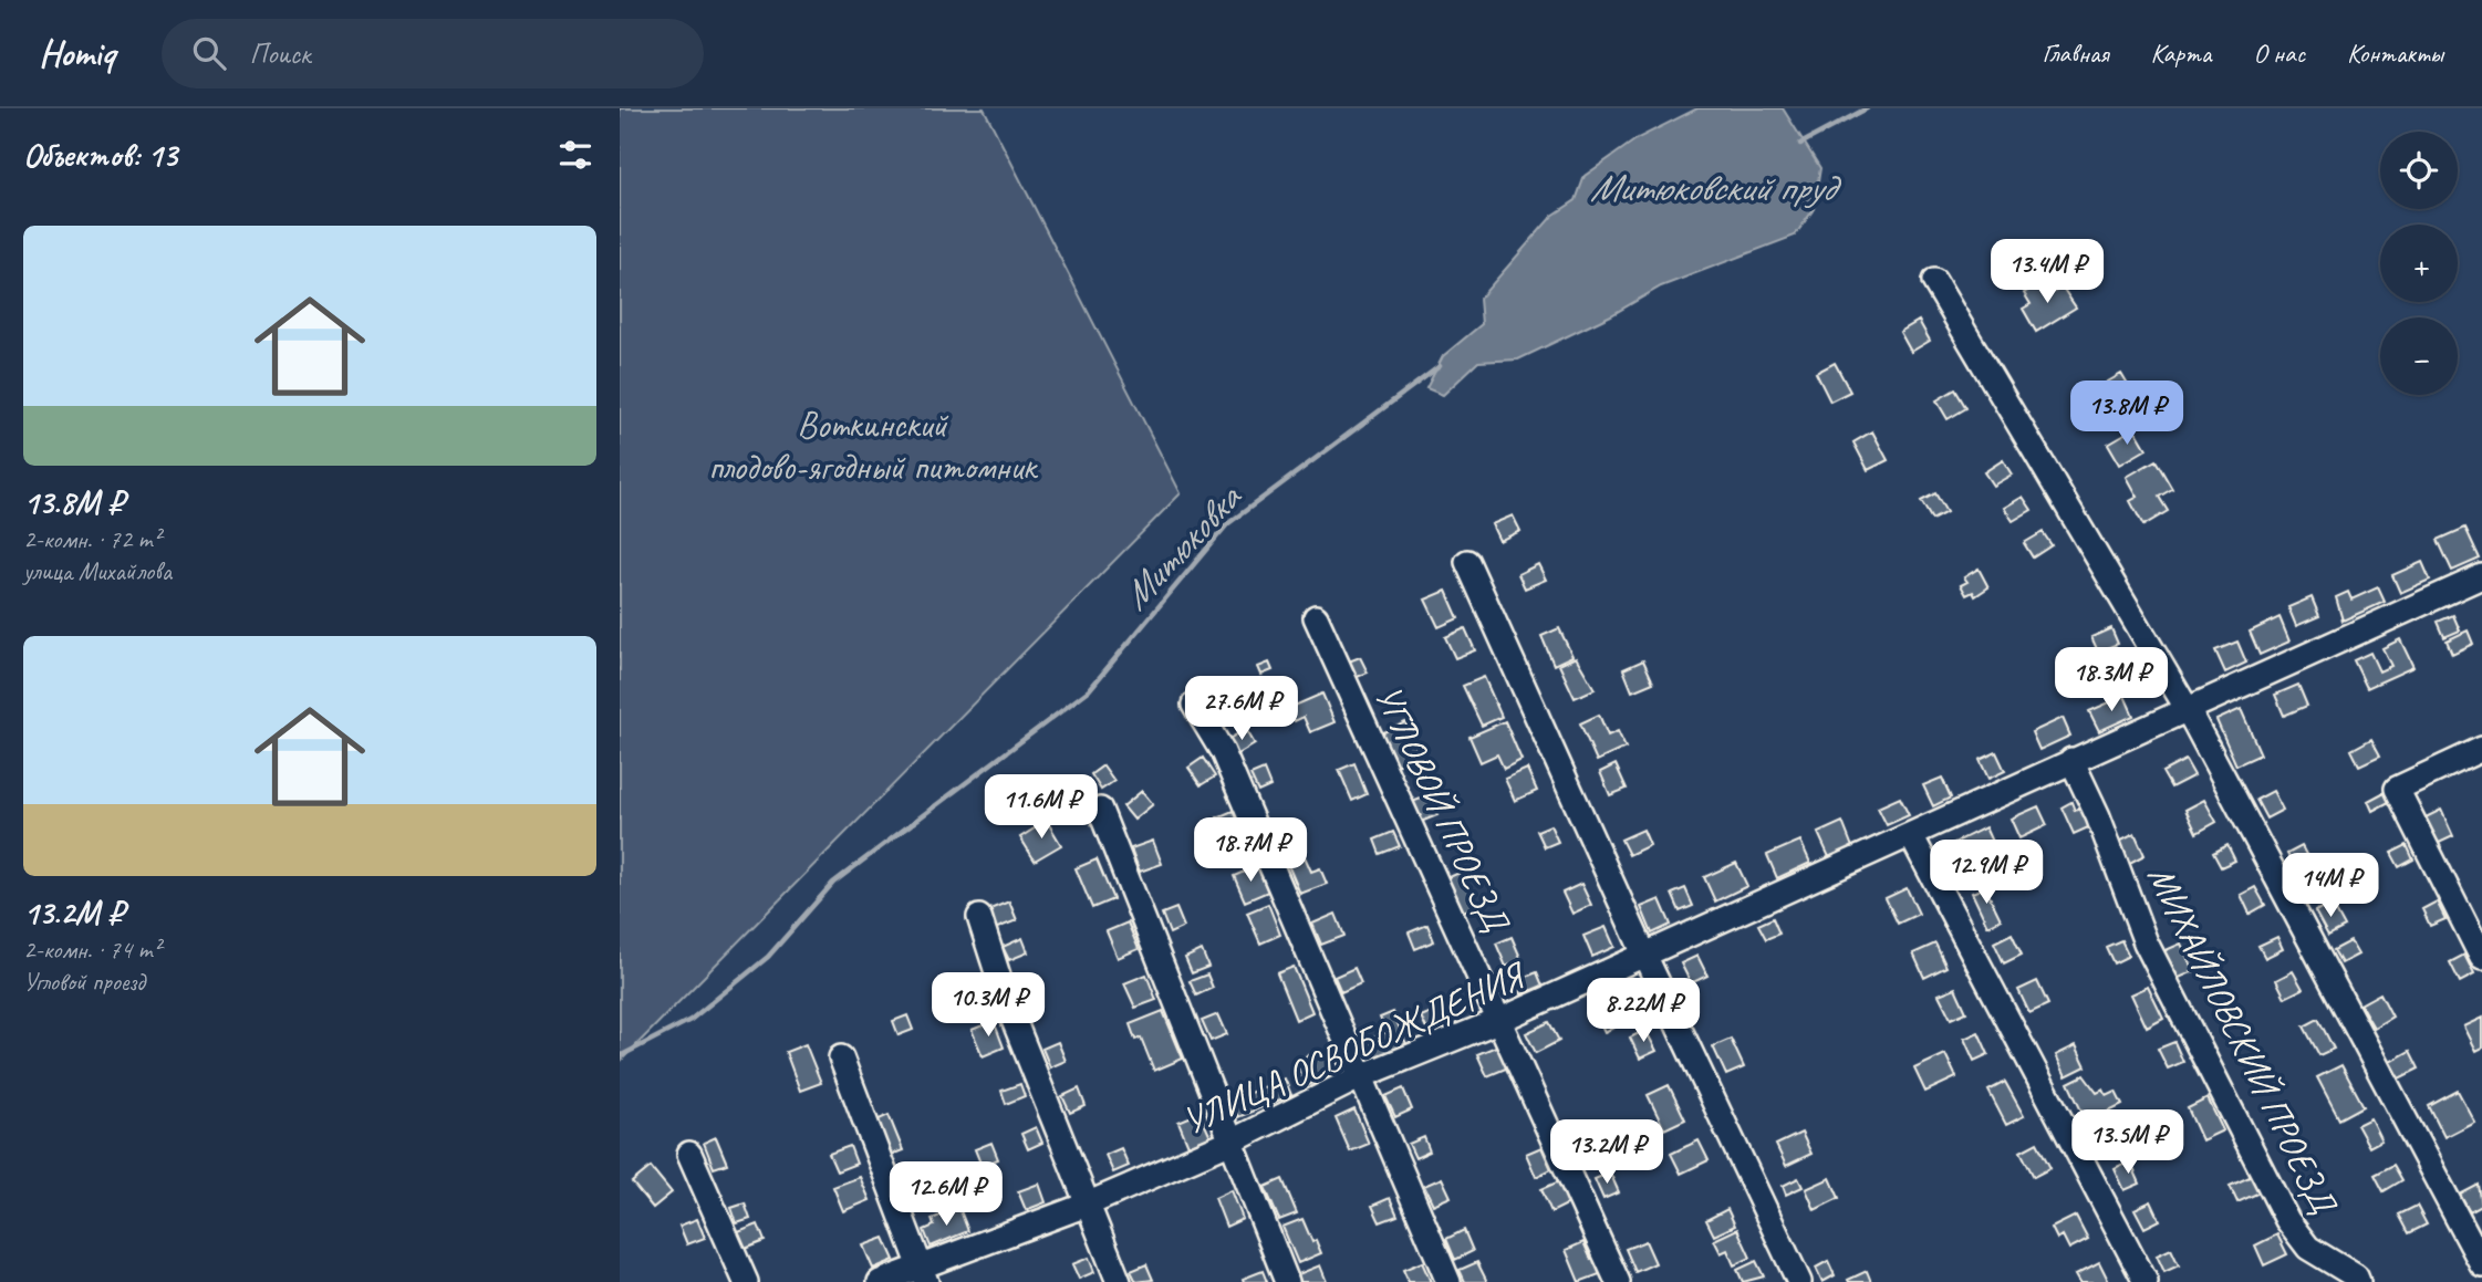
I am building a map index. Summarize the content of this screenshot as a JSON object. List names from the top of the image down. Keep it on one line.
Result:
{"streets":{"street":["УГЛОВОЙ ПРОЕЗД","МИХАЙЛОВСКИЙ ПРОЕЗД","УЛИЦА ОСВОБОЖДЕНИЯ"]},"crossings":[["УГЛОВОЙ ПРОЕЗД","УЛИЦА ОСВОБОЖДЕНИЯ"],["МИХАЙЛОВСКИЙ ПРОЕЗД","УЛИЦА ОСВОБОЖДЕНИЯ"]],"water":["Митюковский пруд","Митюковка"],"parks":["Воткинский плодово-ягодный питомник"],"page":{"header":"Homiq","search":"Поиск","nav":["Главная","Карта","О нас","Контакты"],"heading":"Объектов: 13","map_buttons":["+","−"],"list":[{"name":"13.8M ₽","note":"2-комн. · 72 m² · улица Михайлова"},{"name":"13.2M ₽","note":"2-комн. · 74 m² · Угловой проезд"}],"price":["13.4M ₽","13.8M ₽","18.3M ₽","27.6M ₽","11.6M ₽","18.7M ₽","12.9M ₽","14M ₽","10.3M ₽","8.22M ₽","13.5M ₽","13.2M ₽","12.6M ₽"]}}
